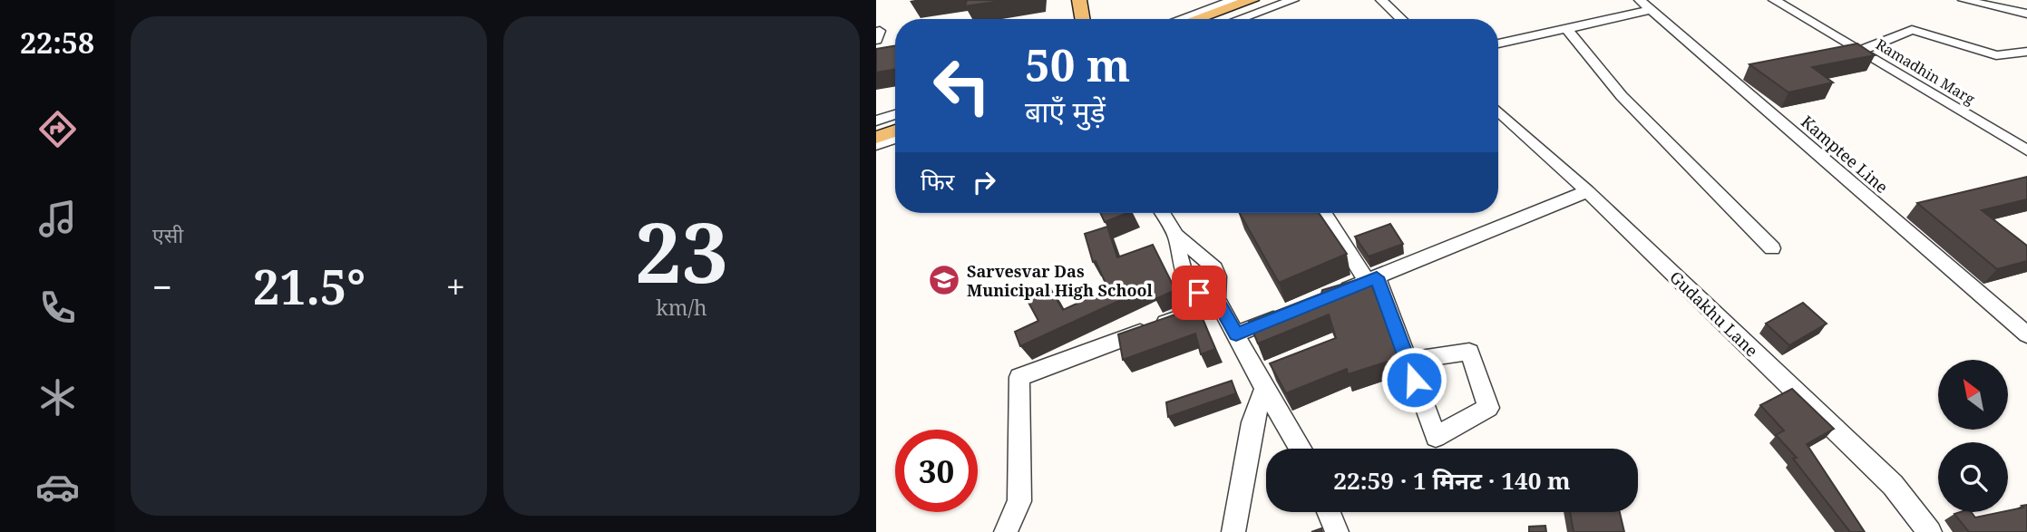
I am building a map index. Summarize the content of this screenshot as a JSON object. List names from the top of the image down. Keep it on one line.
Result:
{"streets":{"street":["Ramadhin Marg","Kamptee Line","Gudakhu Lane"]},"places":{"school or university":["Sarvesvar Das Municipal High School"]},"north":"top left","page":{"tabs":"22:58","tile":["एसी",["23","km/h"]],"turn":["50 m","बाएँ मुड़ें"],"then":"फिर","heat":["−","21.5°","+"],"limit":"30","trip":"22:59 · 1 मिनट · 140 m"}}
